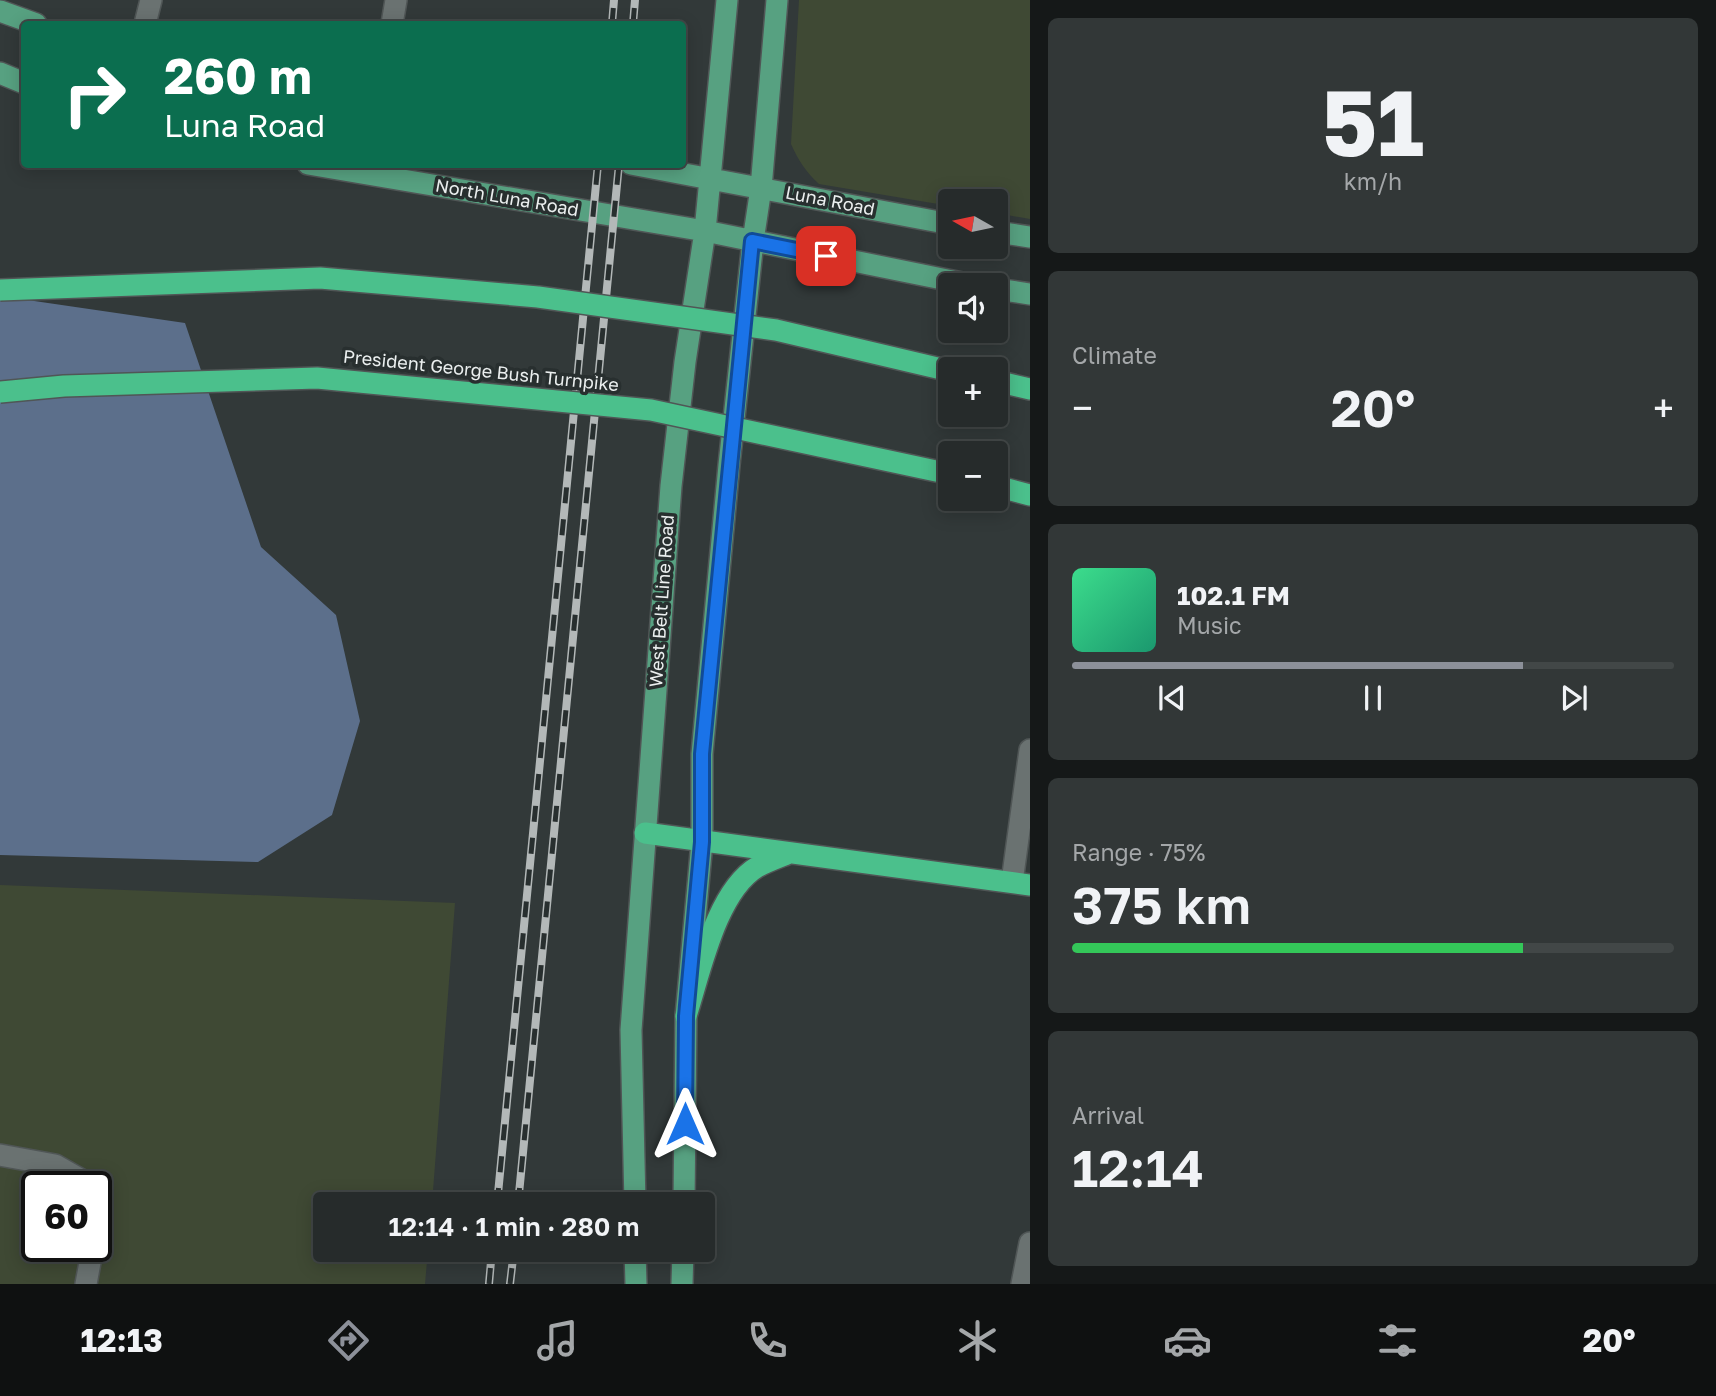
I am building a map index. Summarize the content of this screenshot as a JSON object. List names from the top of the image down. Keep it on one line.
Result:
{"streets":{"highway":["President George Bush Turnpike"],"main road":["North Luna Road","Luna Road","West Belt Line Road"]},"crossings":[["North Luna Road","West Belt Line Road"],["Luna Road","West Belt Line Road"]],"north":"left","page":{"tile":[["51","km/h"],"Climate",["Range · 75%","375 km"],["Arrival","12:14"]],"turn":["260 m","Luna Road"],"map_buttons":["+","−"],"heat":["−","20°","+"],"song":["102.1 FM","Music"],"limit":"60","trip":"12:14 · 1 min · 280 m","tabs":["12:13","20°"]}}
